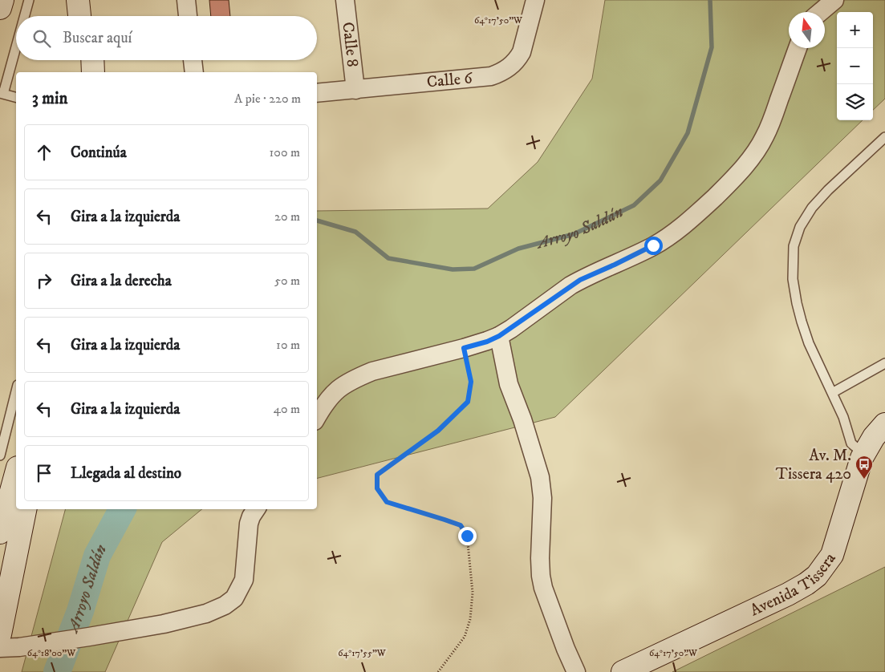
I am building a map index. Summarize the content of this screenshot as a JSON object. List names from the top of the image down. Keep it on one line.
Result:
{"streets":{"main road":["Avenida Tissera"],"street":["Calle 8","Calle 6"]},"crossings":[["Calle 8","Calle 6"]],"water":["Arroyo Saldán"],"places":{"bus stop":["Av. M. Tissera 420"]},"north":"top","page":{"map_buttons":["+","−"],"search":"Buscar aquí","heading":["3 min","A pie · 220 m"],"list":[["Continúa","100 m"],["Gira a la izquierda","20 m"],["Gira a la derecha","50 m"],["Gira a la izquierda","10 m"],["Gira a la izquierda","40 m"],"Llegada al destino"]},"coordinates":["64°17'50\"W","64°18'00\"W","64°17'55\"W"]}
